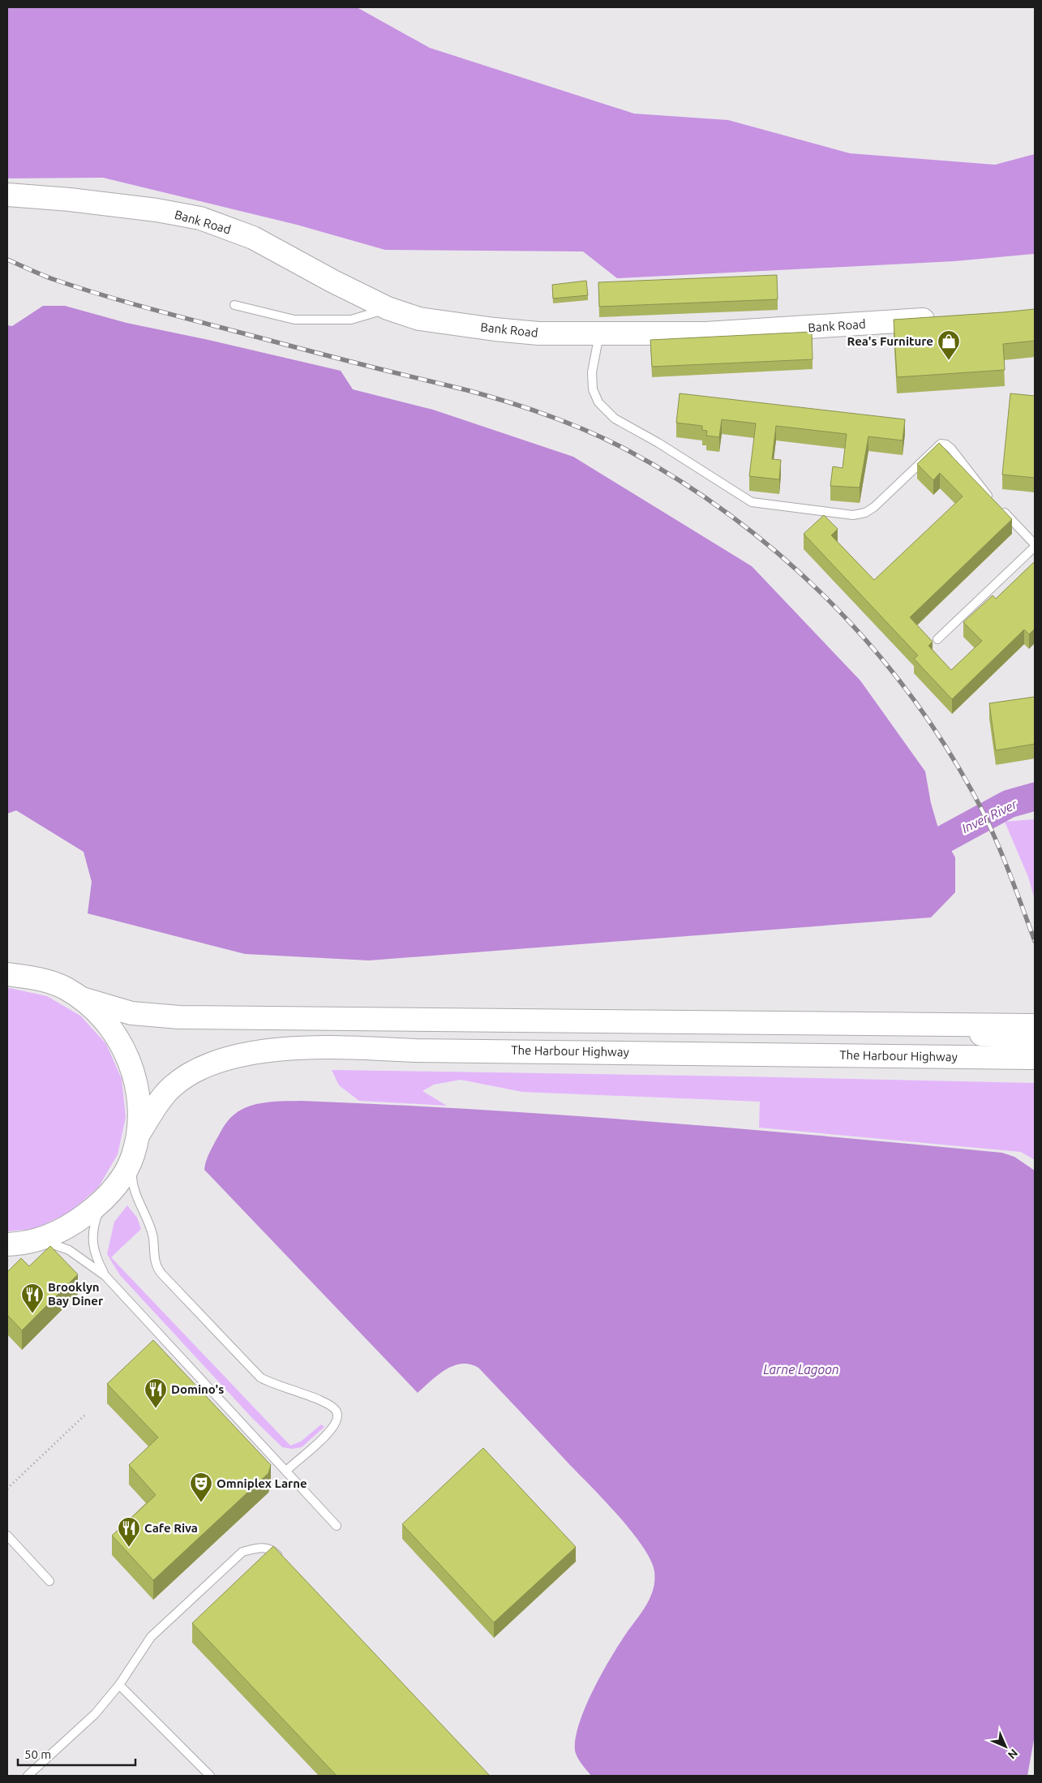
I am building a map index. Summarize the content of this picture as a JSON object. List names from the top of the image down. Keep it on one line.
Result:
{"streets":{"main road":["Bank Road","The Harbour Highway"]},"water":["Inver River","Larne Lagoon"],"places":{"shop":["Rea's Furniture"],"restaurant":["Brooklyn Bay Diner","Domino's","Cafe Riva"],"theatre":["Omniplex Larne"]},"scale_bar":"50 m","north":"bottom right"}
